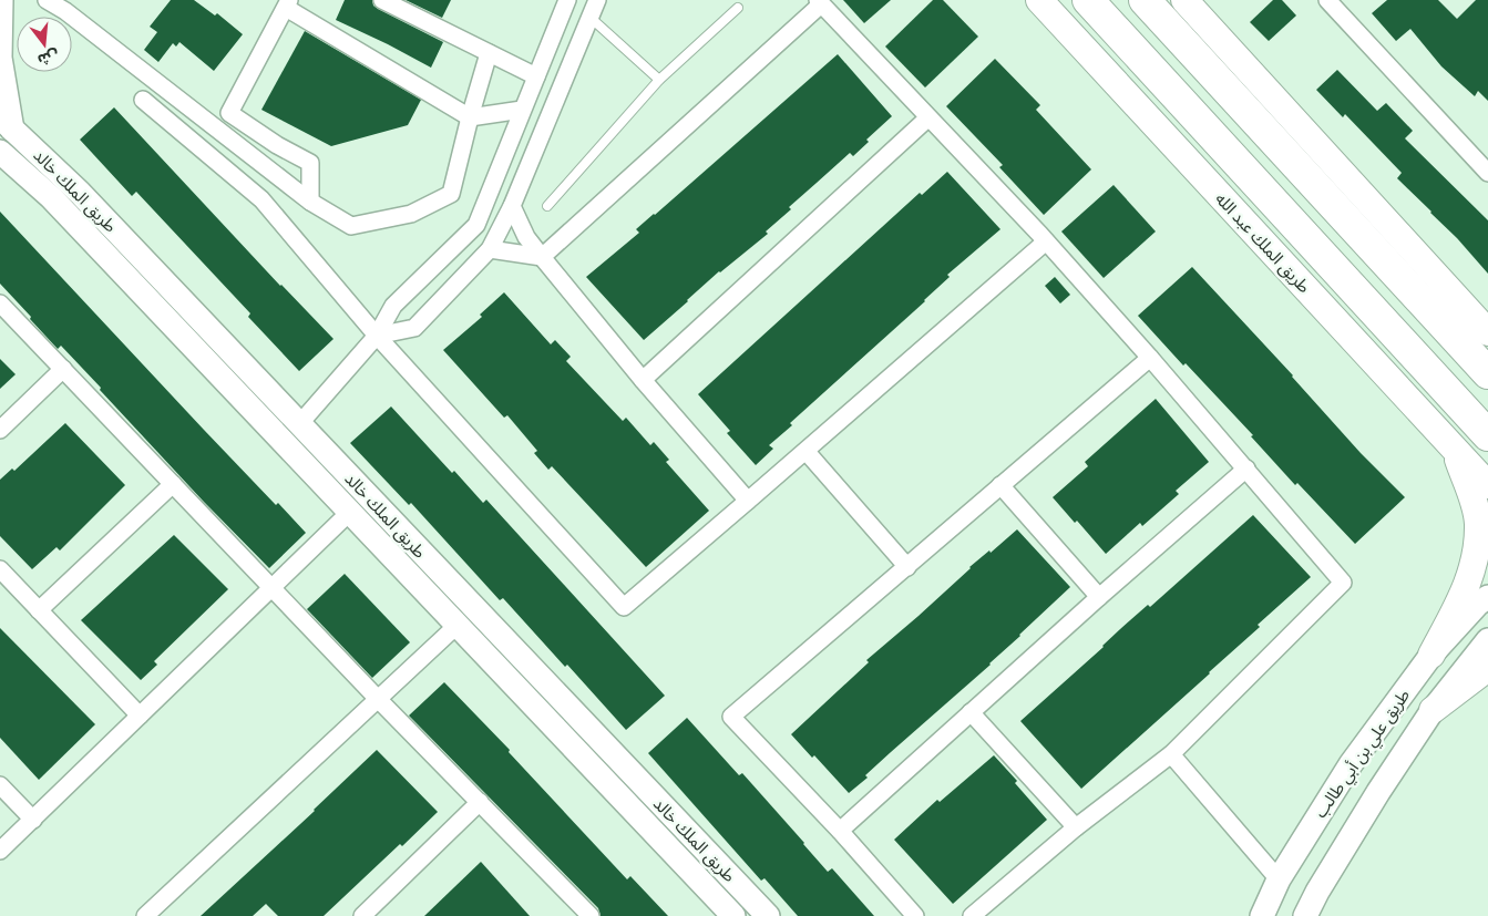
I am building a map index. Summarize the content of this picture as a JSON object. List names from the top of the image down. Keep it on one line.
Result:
{"streets":{"highway":["طريق الملك عبد الله"],"main road":["طريق الملك خالد","طريق علي بن أبي طالب"]},"north":"bottom"}
